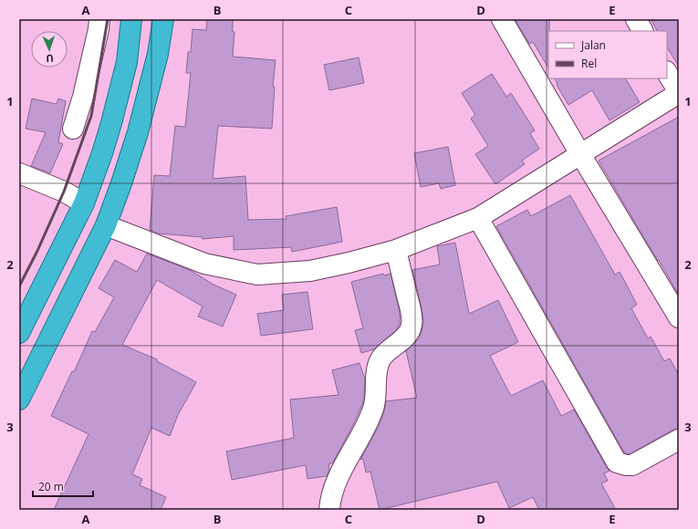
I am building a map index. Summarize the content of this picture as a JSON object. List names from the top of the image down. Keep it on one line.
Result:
{"legend":["Jalan","Rel"],"scale_bar":"20 m","north":"bottom","grid":{"columns":["A","B","C","D","E"],"rows":["1","2","3"]}}
